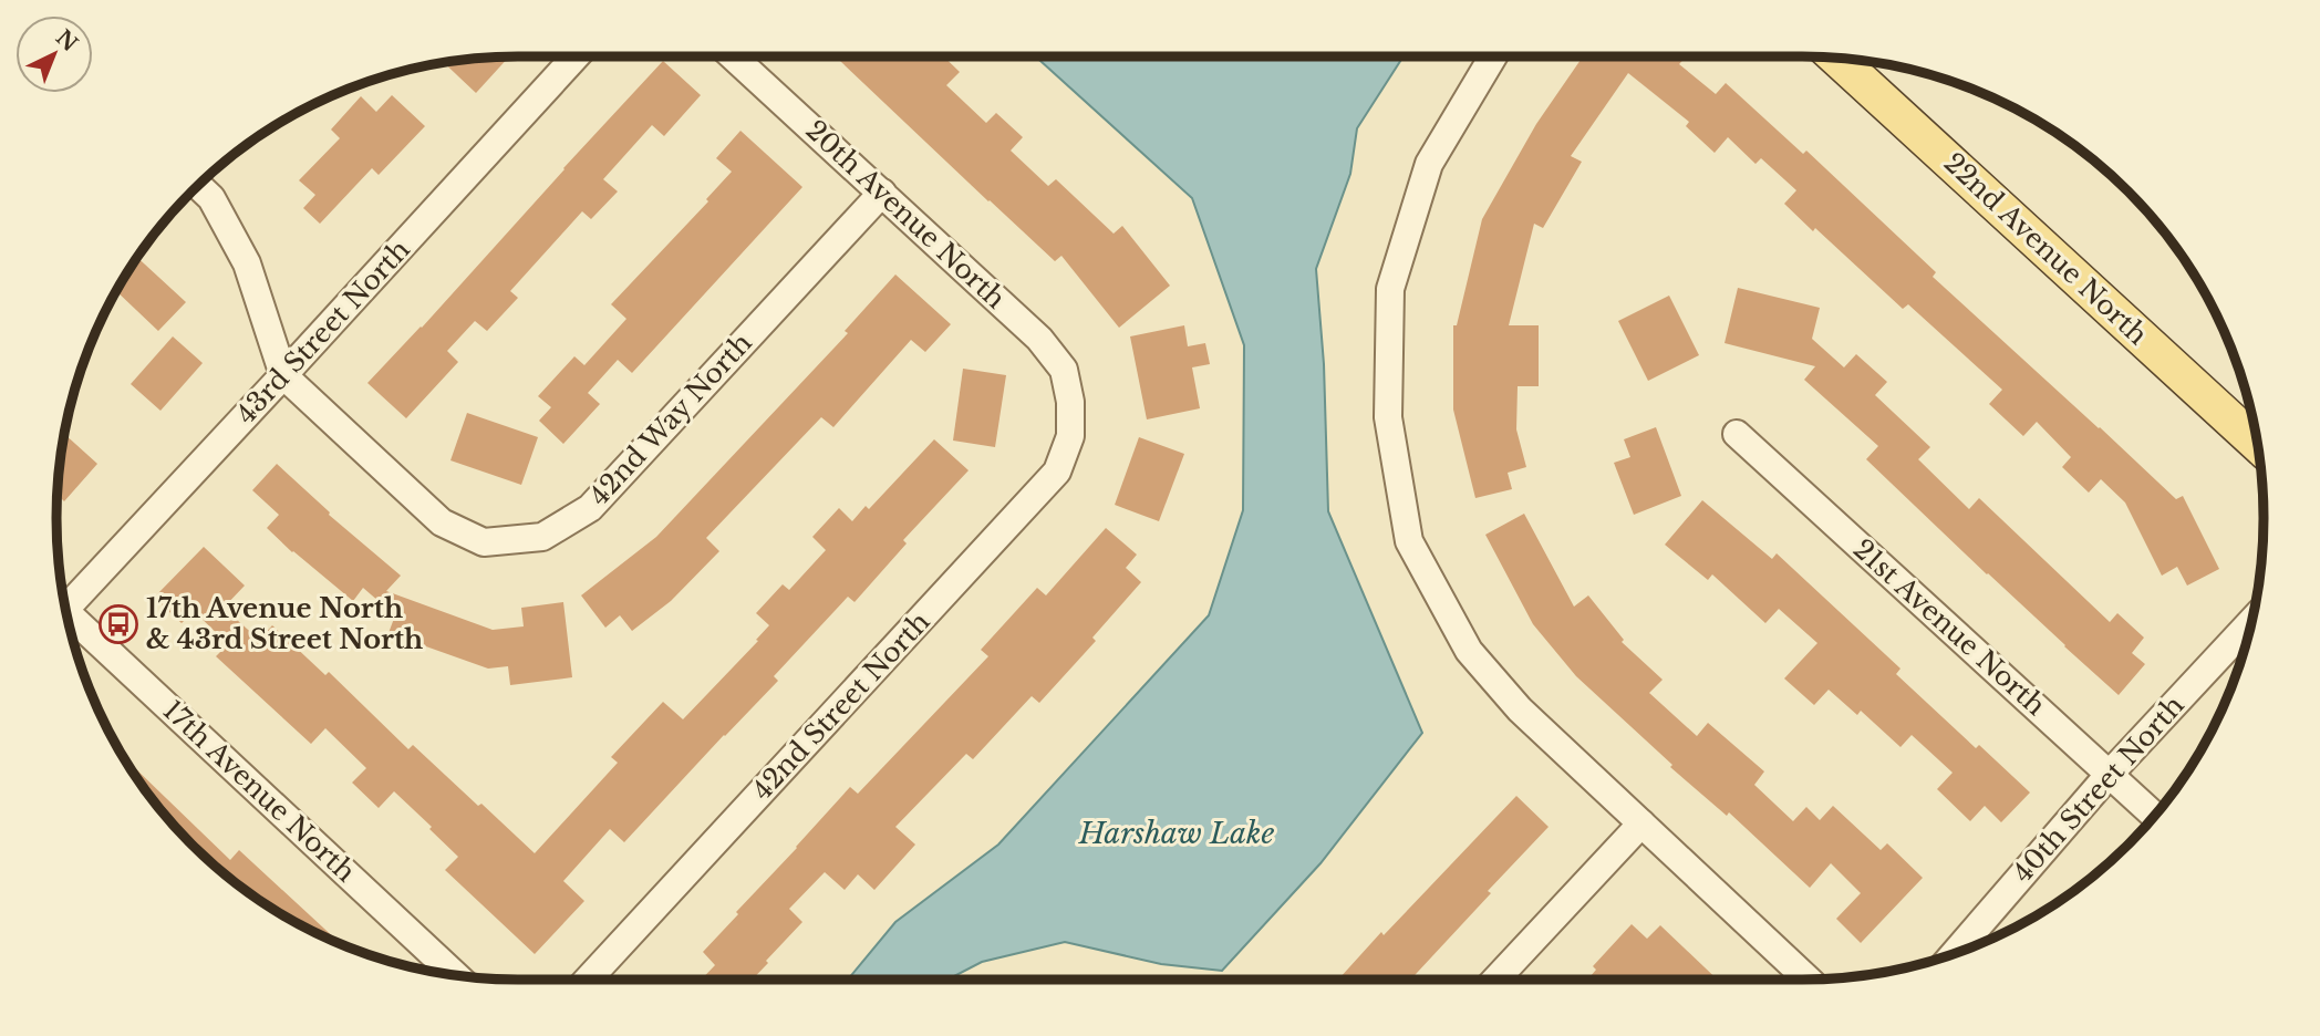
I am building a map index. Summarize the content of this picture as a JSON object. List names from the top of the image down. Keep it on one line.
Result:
{"streets":{"main road":["22nd Avenue North"],"street":["20th Avenue North","43rd Street North","42nd Way North","21st Avenue North","42nd Street North","40th Street North","17th Avenue North"]},"crossings":[["20th Avenue North","42nd Way North"],["20th Avenue North","42nd Street North"],["43rd Street North","42nd Way North"],["21st Avenue North","40th Street North"]],"water":["Harshaw Lake"],"places":{"bus stop":["17th Avenue North & 43rd Street North"]},"north":"top right"}
